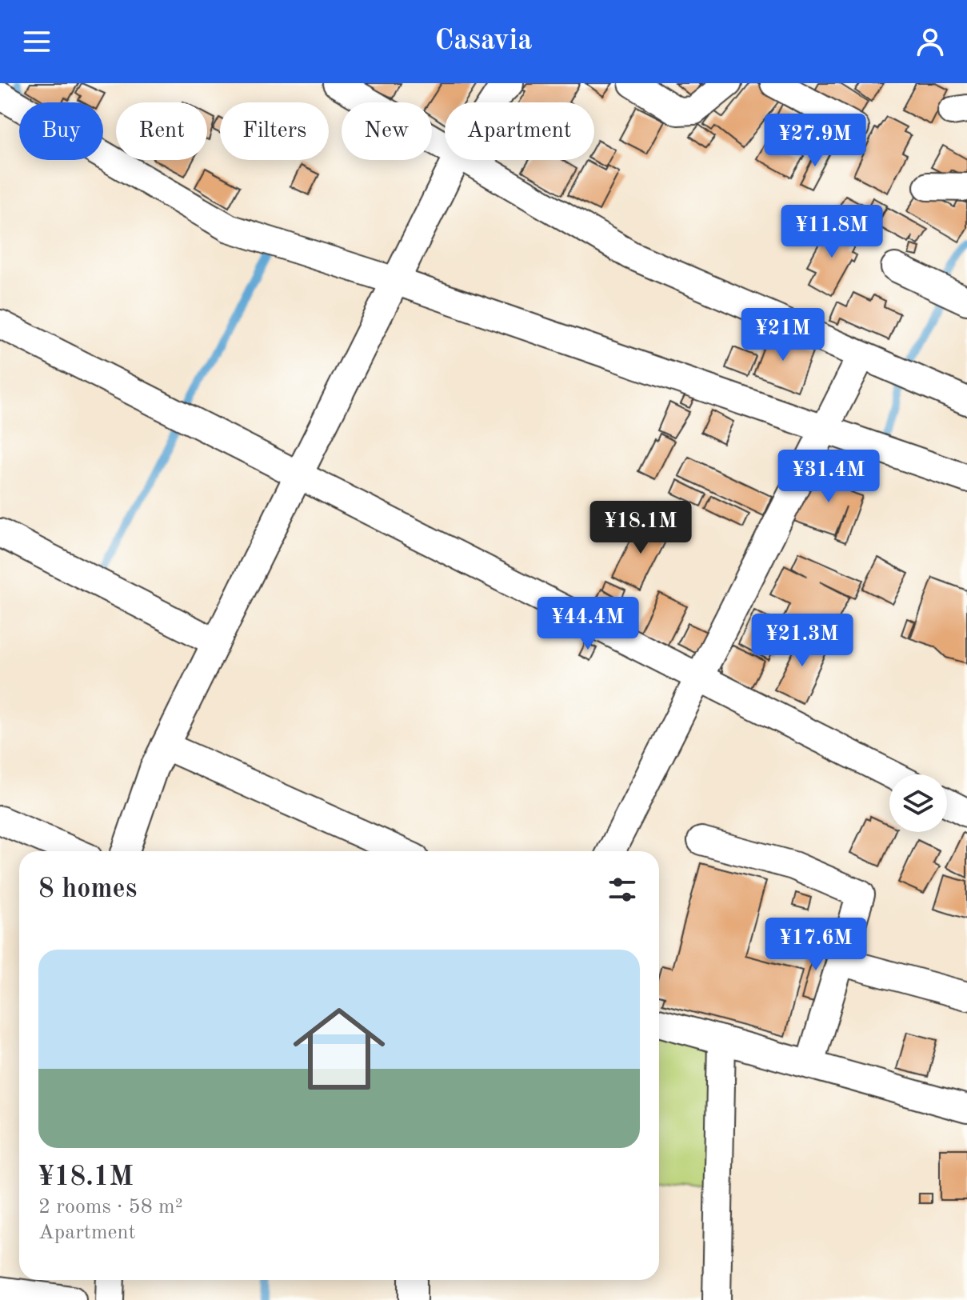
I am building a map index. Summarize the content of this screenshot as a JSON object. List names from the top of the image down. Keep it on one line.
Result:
{"page":{"header":"Casavia","chip":["Buy","Rent","Filters","New","Apartment"],"price":["¥27.9M","¥11.8M","¥21M","¥31.4M","¥18.1M","¥44.4M","¥21.3M","¥17.6M"],"heading":"8 homes","list":[{"name":"¥18.1M","note":"2 rooms · 58 m² · Apartment"}]}}
